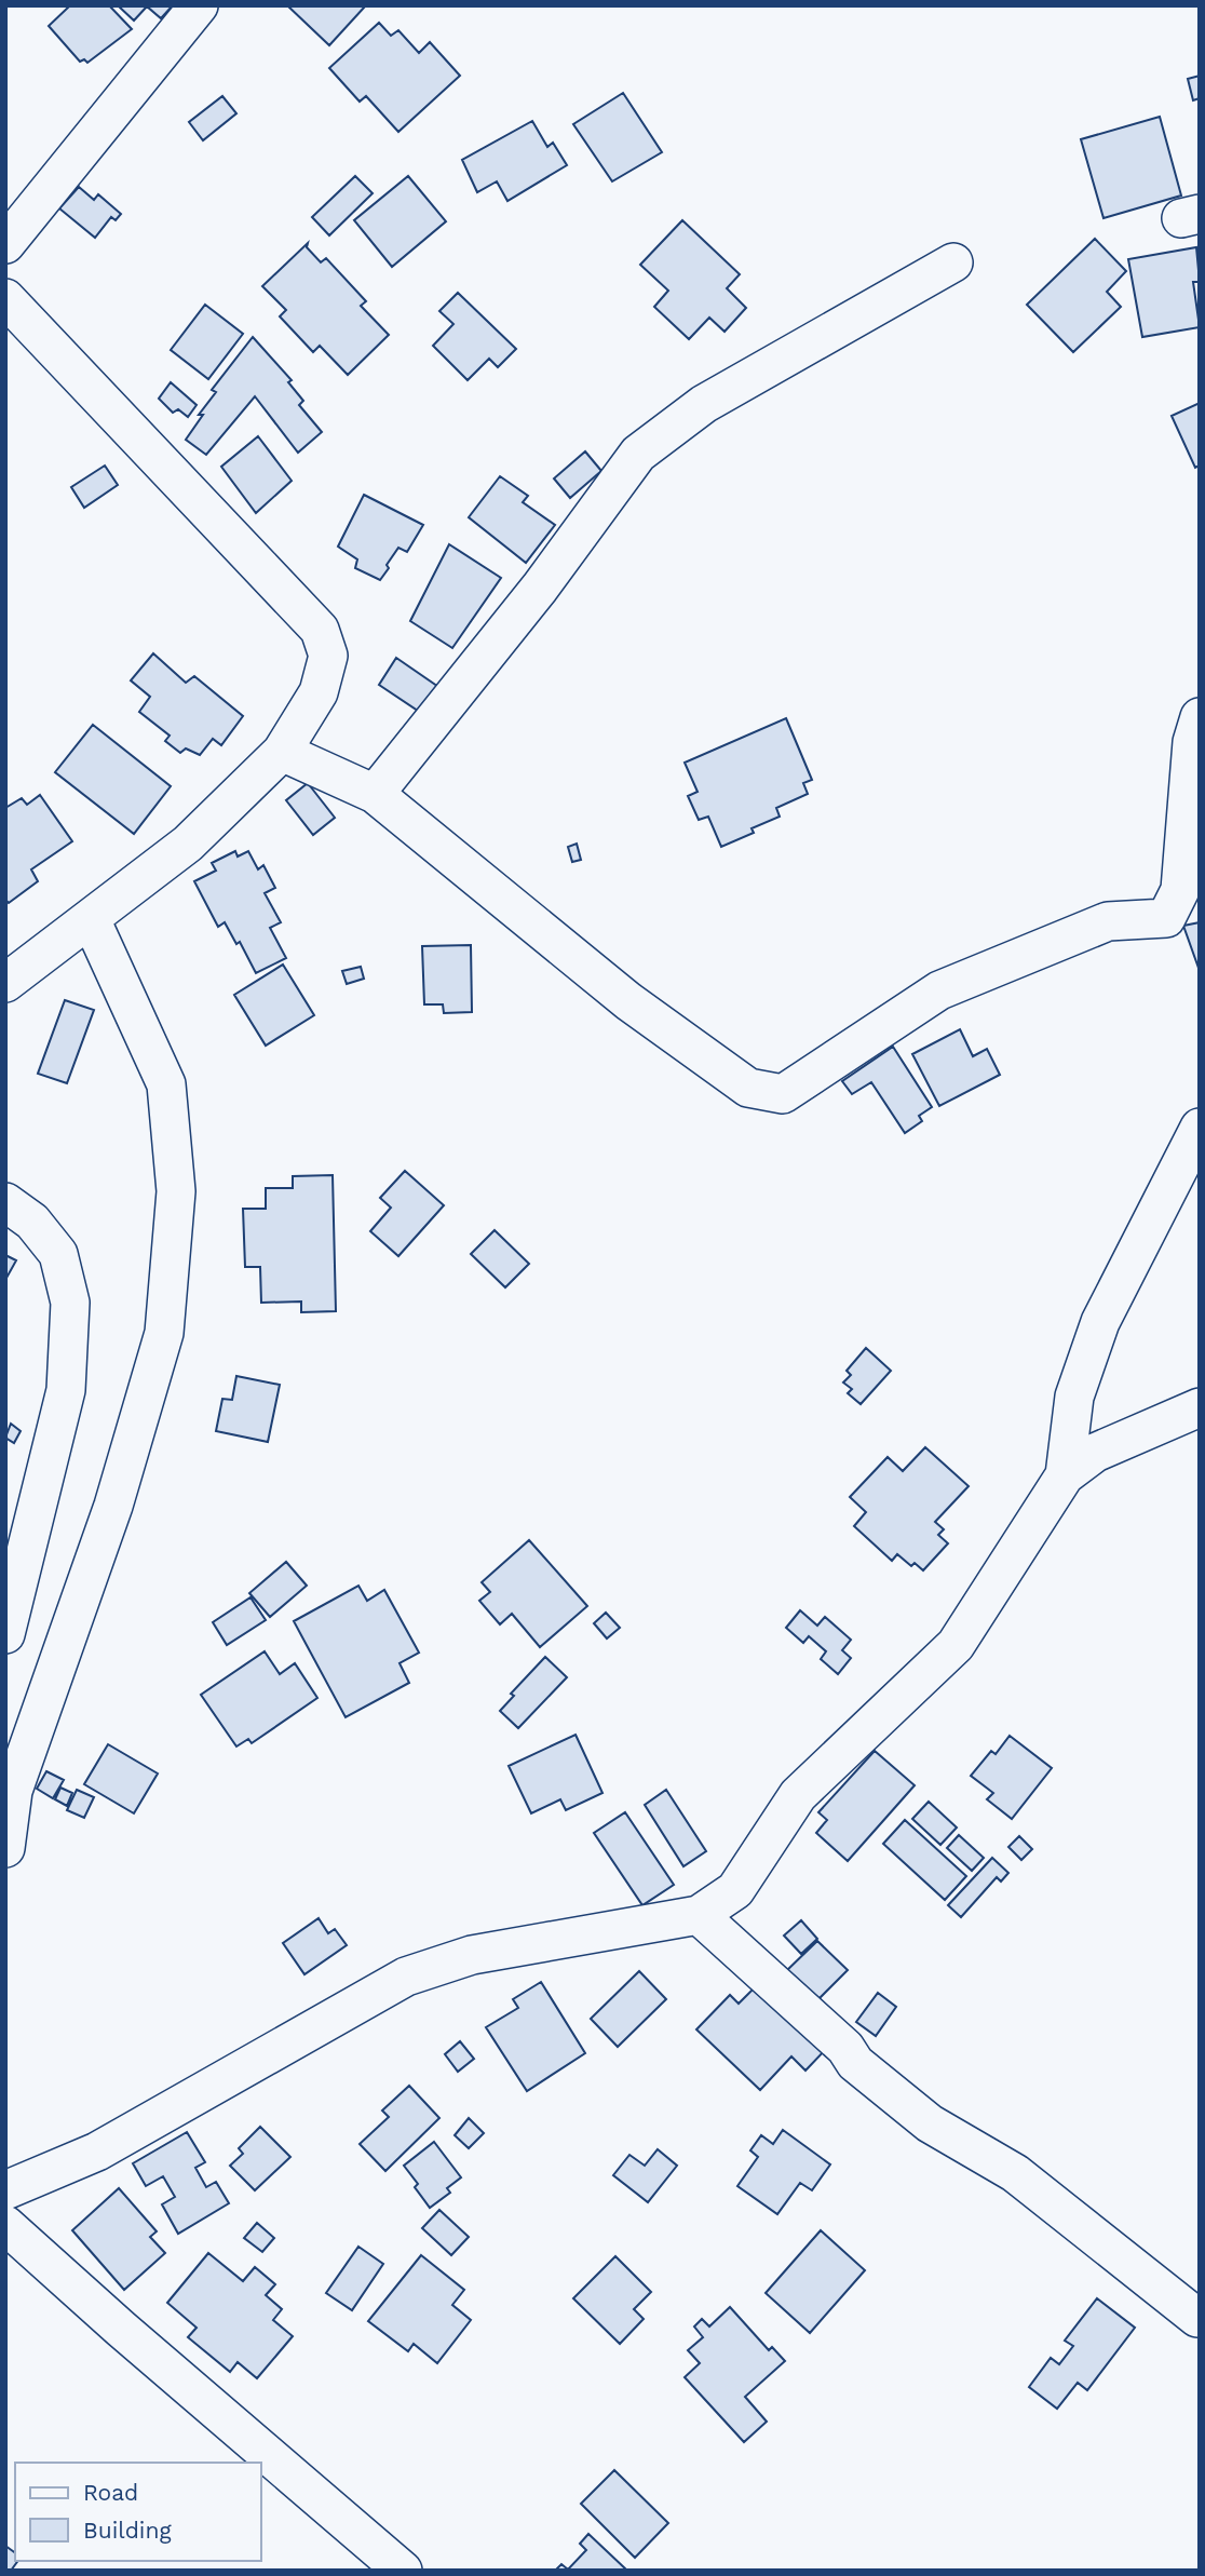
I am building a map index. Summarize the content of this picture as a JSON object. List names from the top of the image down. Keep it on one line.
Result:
{"legend":["Road","Building"]}
